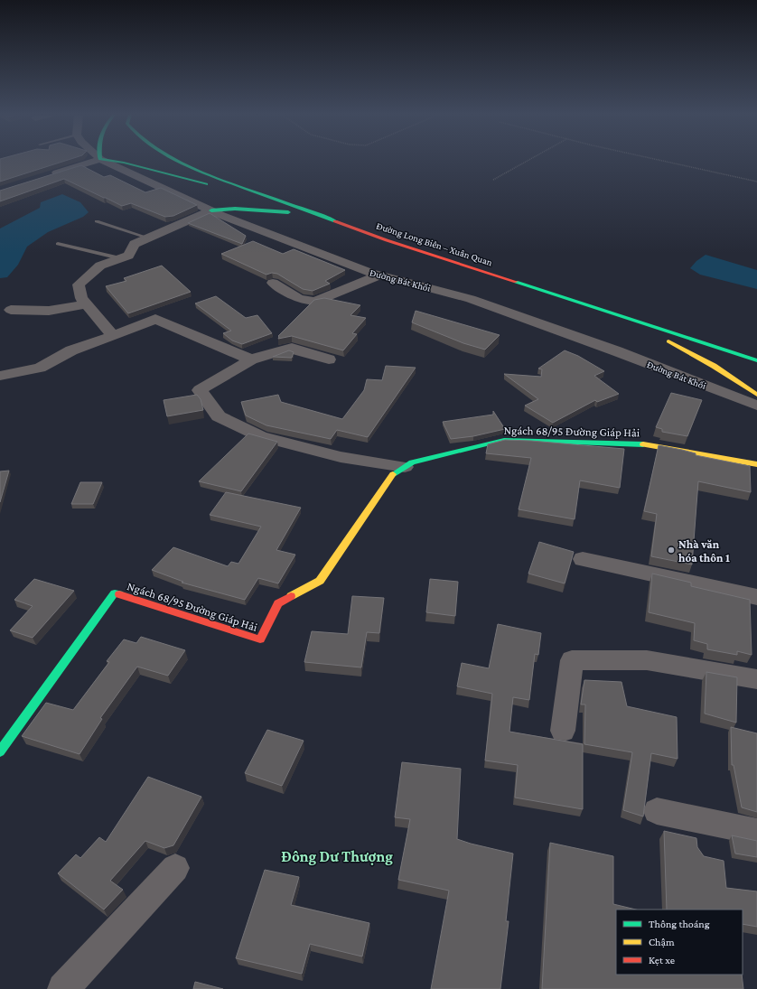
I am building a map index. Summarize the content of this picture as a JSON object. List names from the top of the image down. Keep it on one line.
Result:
{"streets":{"main road":["Đường Long Biên – Xuân Quan","Ngách 68/95 Đường Giáp Hải"],"street":["Đường Bát Khối"]},"districts":["Đông Dư Thượng"],"places":["Nhà văn hóa thôn 1"],"legend":["Thông thoáng","Chậm","Kẹt xe"]}
